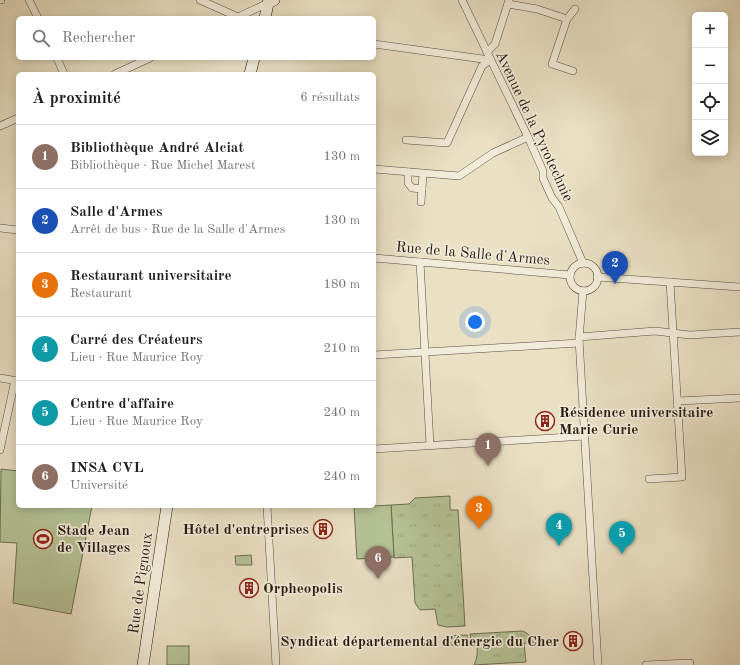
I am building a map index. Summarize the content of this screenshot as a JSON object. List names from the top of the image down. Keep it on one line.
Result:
{"streets":{"main road":["Rue de Pignoux"],"street":["Avenue de la Pyrotechnie","Rue de la Salle d'Armes"]},"crossings":[["Avenue de la Pyrotechnie","Rue de la Salle d'Armes"]],"places":{"building":["Résidence universitaire Marie Curie","Hôtel d'entreprises","Orpheopolis","Syndicat départemental d'énergie du Cher"],"sports":["Stade Jean de Villages"]},"page":{"map_buttons":["+","−"],"search":"Rechercher","heading":["À proximité","6 résultats"],"list":[{"mark":"1","name":"Bibliothèque André Alciat","note":"Bibliothèque · Rue Michel Marest","value":"130 m"},{"mark":"2","name":"Salle d'Armes","note":"Arrêt de bus · Rue de la Salle d'Armes","value":"130 m"},{"mark":"3","name":"Restaurant universitaire","note":"Restaurant","value":"180 m"},{"mark":"4","name":"Carré des Créateurs","note":"Lieu · Rue Maurice Roy","value":"210 m"},{"mark":"5","name":"Centre d'affaire","note":"Lieu · Rue Maurice Roy","value":"240 m"},{"mark":"6","name":"INSA CVL","note":"Université","value":"240 m"}],"pins":["2","1","3","4","5","6"]}}
